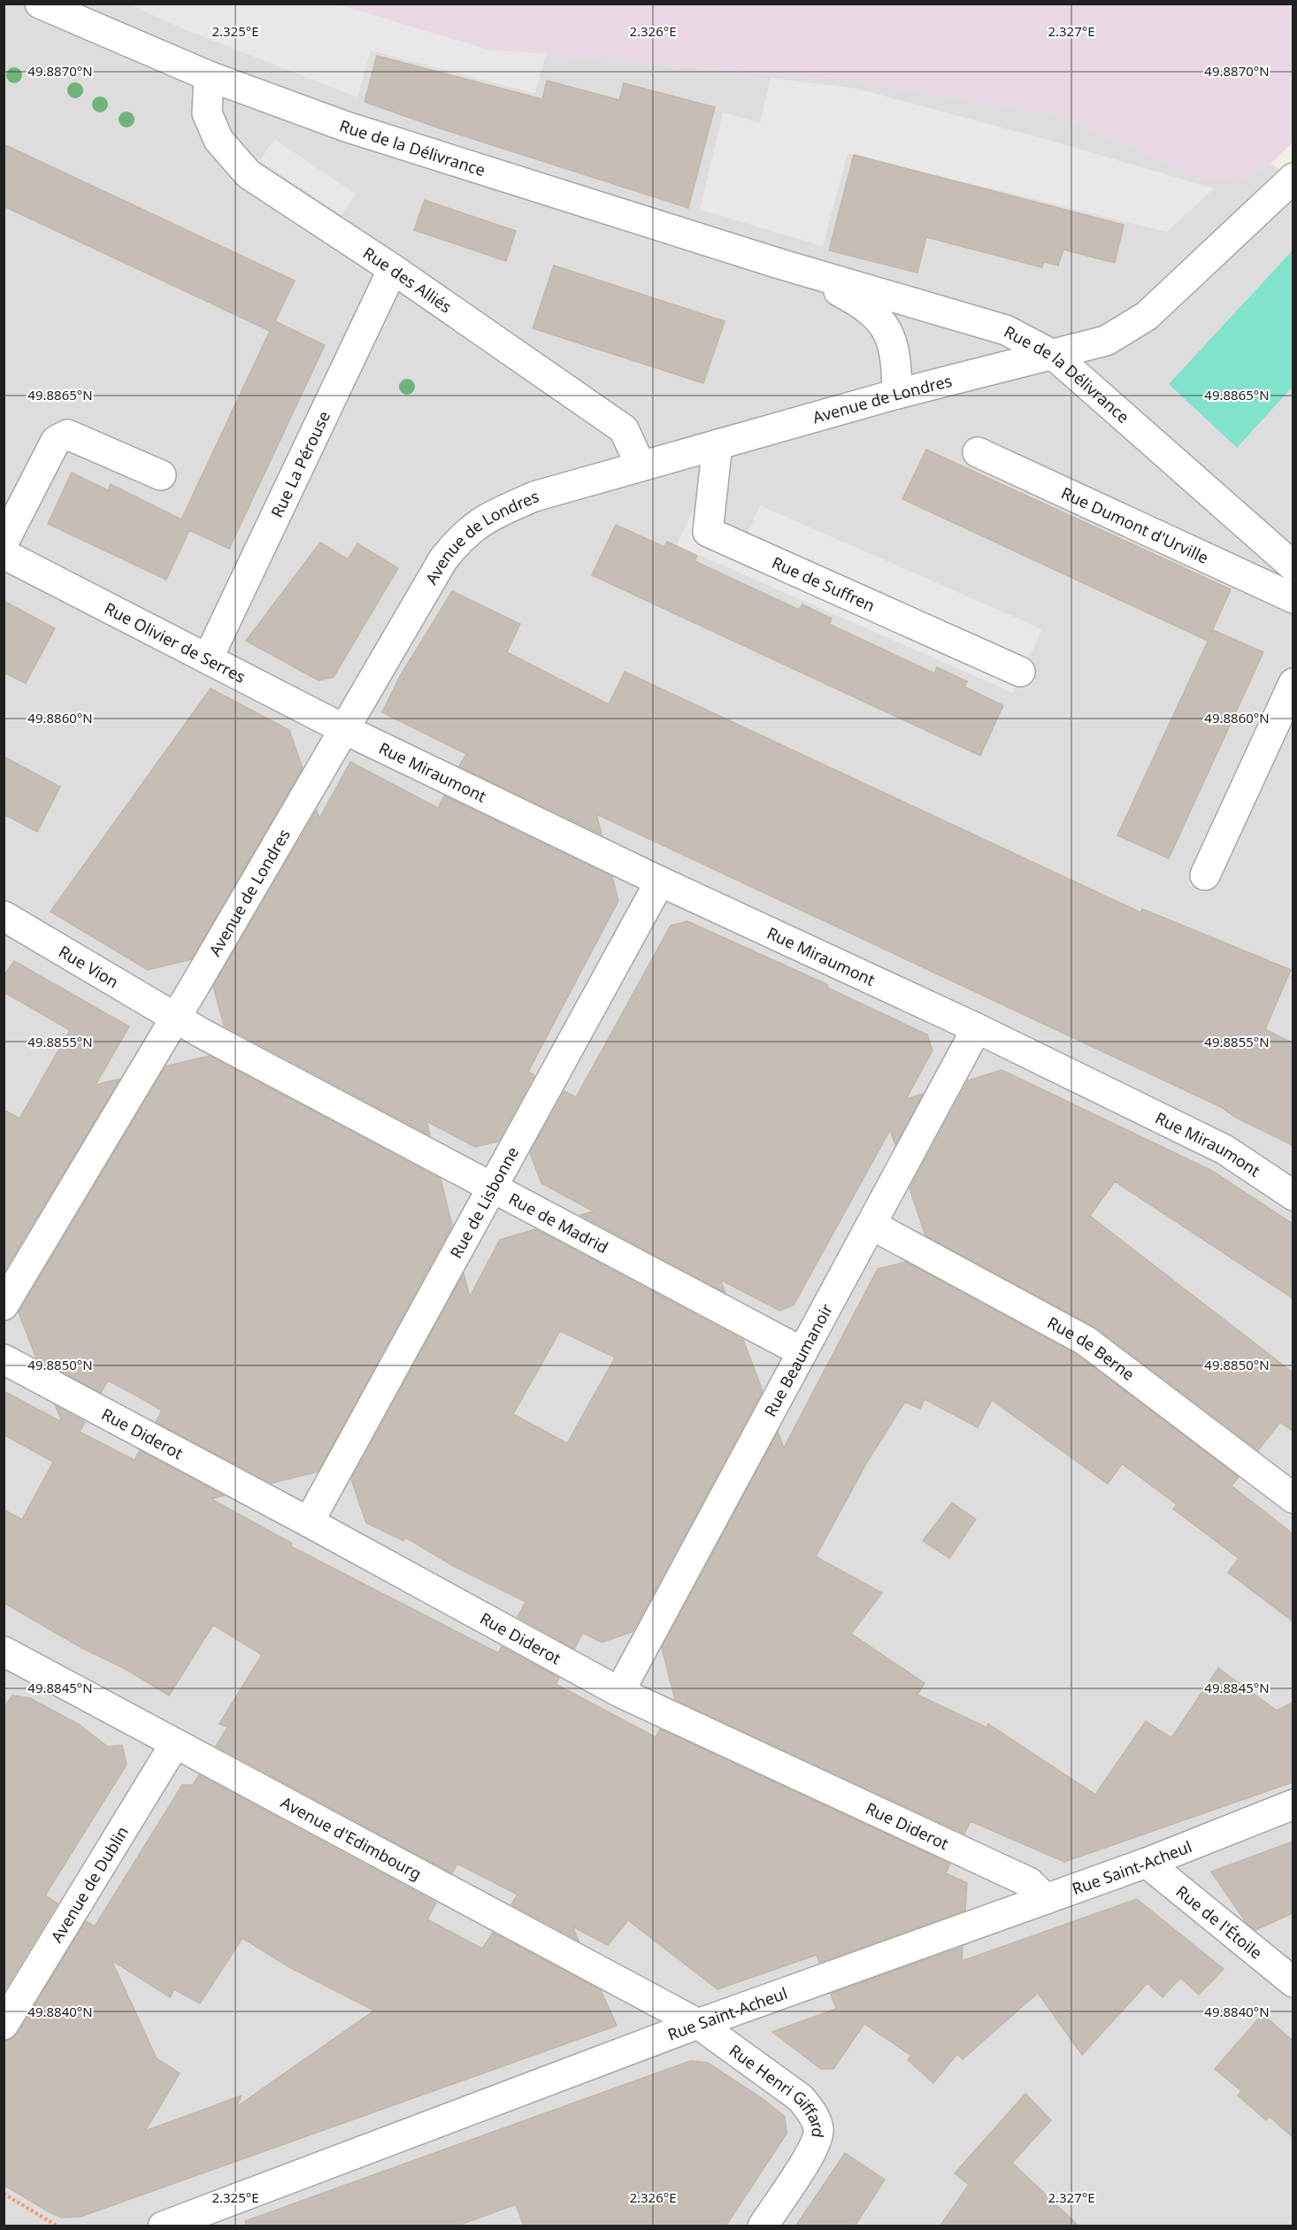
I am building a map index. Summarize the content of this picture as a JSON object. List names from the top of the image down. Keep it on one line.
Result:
{"streets":{"street":["Rue de la Délivrance","Rue des Alliés","Avenue de Londres","Rue La Pérouse","Rue Dumont d'Urville","Rue de Suffren","Rue Olivier de Serres","Rue Miraumont","Rue Vion","Rue de Lisbonne","Rue de Madrid","Rue de Berne","Rue Beaumanoir","Rue Diderot","Avenue d'Edimbourg","Rue Saint-Acheul","Avenue de Dublin","Rue de l'Étoile","Rue Henri Giffard"]},"crossings":[["Rue de la Délivrance","Rue des Alliés"],["Rue de la Délivrance","Avenue de Londres"],["Rue des Alliés","Avenue de Londres"],["Rue des Alliés","Rue La Pérouse"],["Avenue de Londres","Rue de Suffren"],["Avenue de Londres","Rue Olivier de Serres"],["Avenue de Londres","Rue Miraumont"],["Avenue de Londres","Rue Vion"],["Avenue de Londres","Rue de Madrid"],["Rue La Pérouse","Rue Olivier de Serres"],["Rue Olivier de Serres","Rue Miraumont"],["Rue Miraumont","Rue de Lisbonne"],["Rue Miraumont","Rue Beaumanoir"],["Rue Vion","Rue de Madrid"],["Rue de Lisbonne","Rue de Madrid"],["Rue de Lisbonne","Rue Diderot"],["Rue de Madrid","Rue Beaumanoir"],["Rue de Berne","Rue Beaumanoir"],["Rue Beaumanoir","Rue Diderot"],["Rue Diderot","Rue Saint-Acheul"],["Avenue d'Edimbourg","Rue Saint-Acheul"],["Avenue d'Edimbourg","Avenue de Dublin"],["Avenue d'Edimbourg","Rue Henri Giffard"],["Rue Saint-Acheul","Rue de l'Étoile"],["Rue Saint-Acheul","Rue Henri Giffard"]],"coordinates":["2.325°E","2.326°E","2.327°E","49.8870°N","49.8865°N","49.8860°N","49.8855°N","49.8850°N","49.8845°N","49.8840°N"]}
